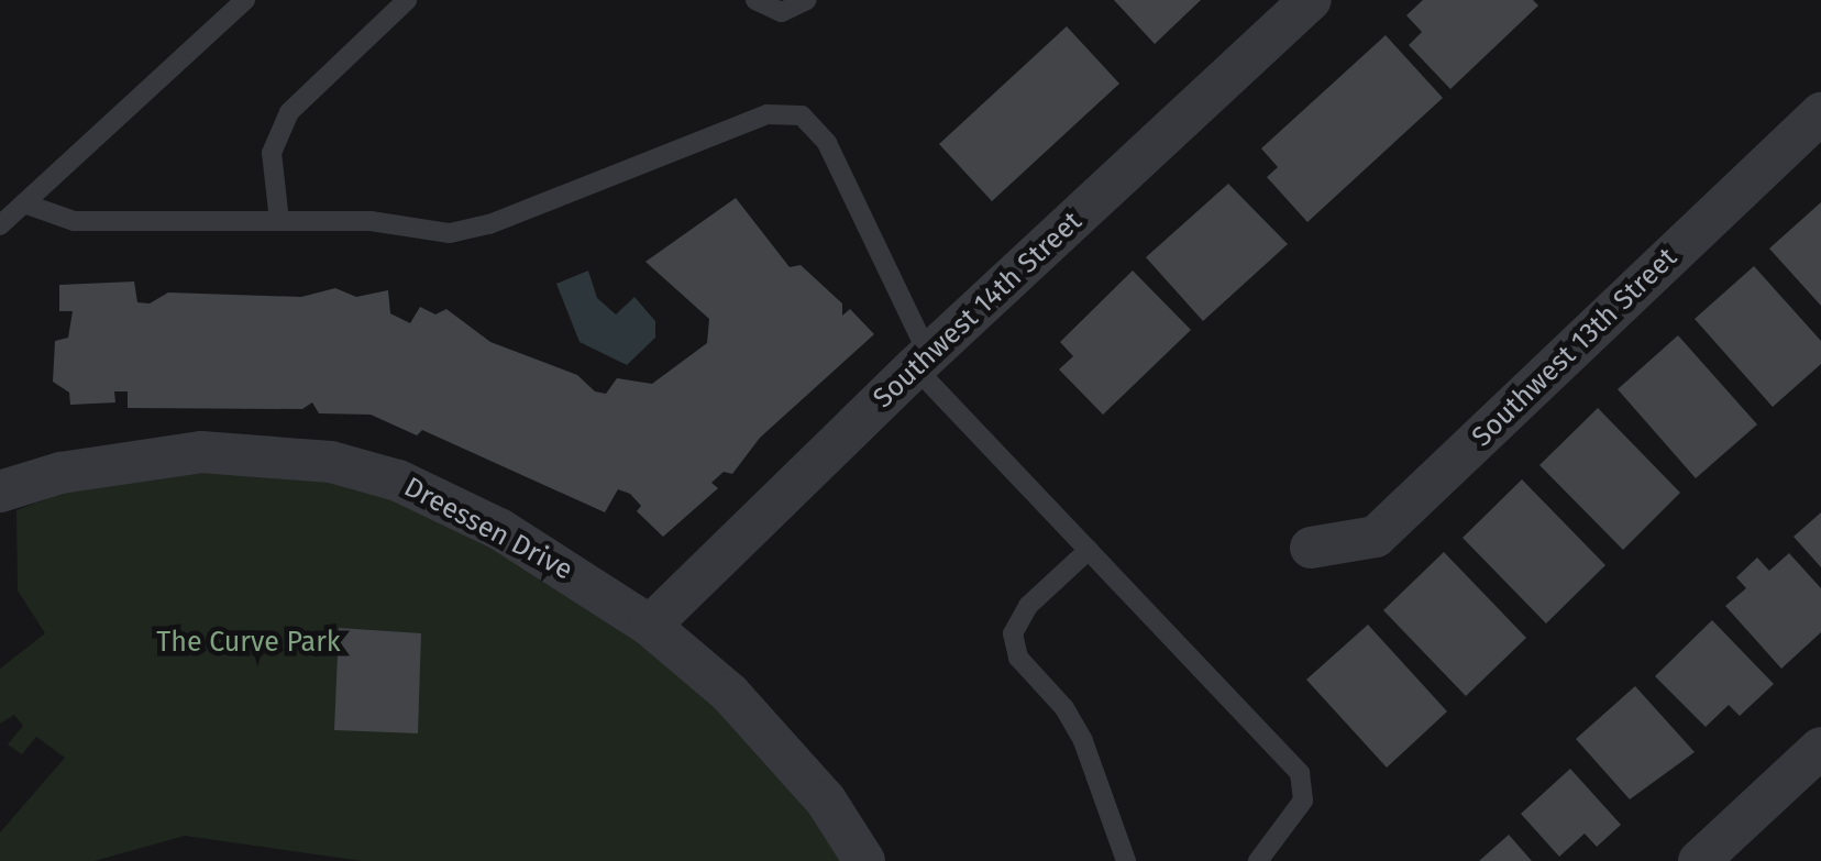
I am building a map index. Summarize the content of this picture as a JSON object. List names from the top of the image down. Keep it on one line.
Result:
{"streets":{"street":["Southwest 14th Street","Southwest 13th Street","Dreessen Drive"]},"crossings":[["Southwest 14th Street","Dreessen Drive"]],"parks":["The Curve Park"]}
